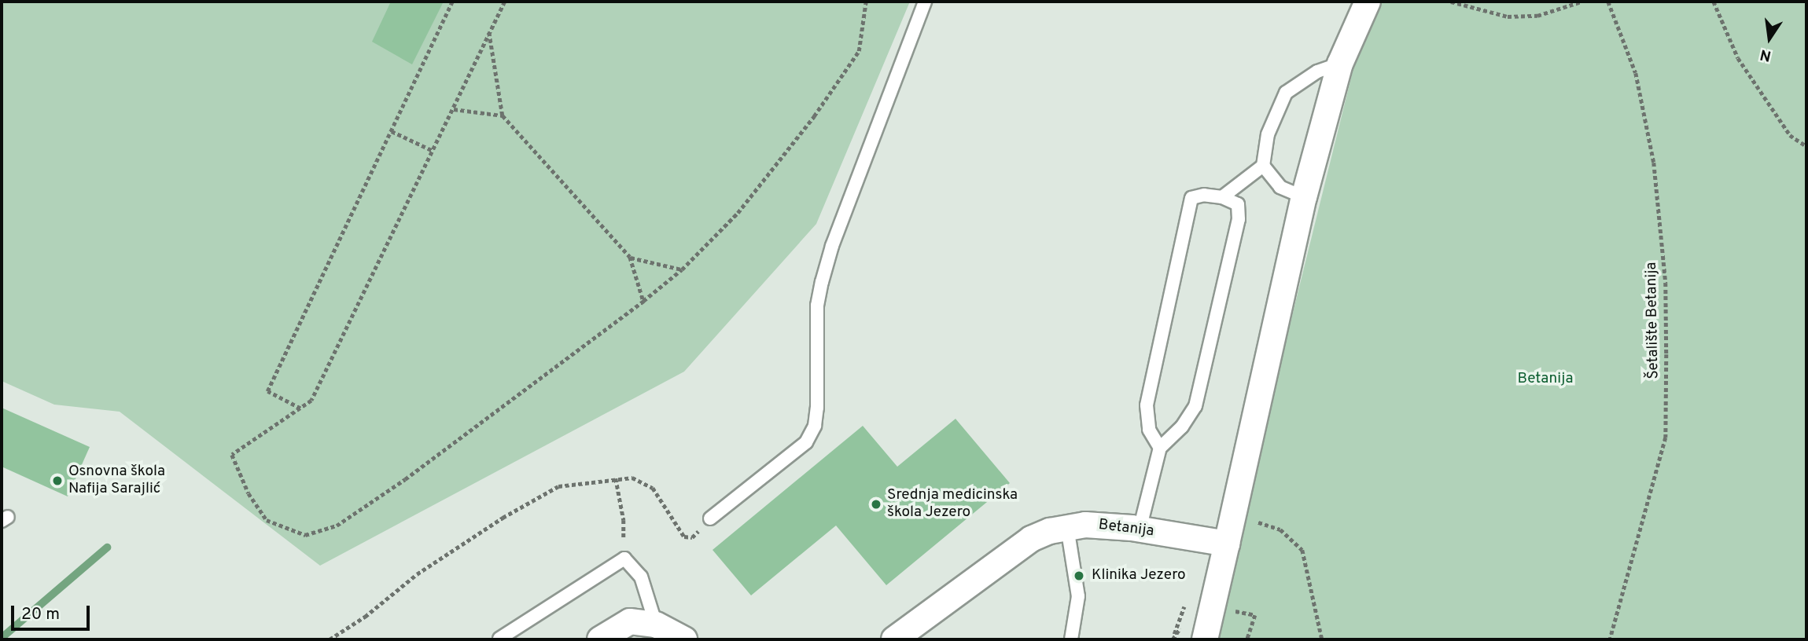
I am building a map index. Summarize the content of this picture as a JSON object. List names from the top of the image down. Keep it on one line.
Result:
{"streets":{"street":["Betanija"],"path":["Šetalište Betanija"]},"parks":["Betanija"],"places":["Osnovna škola Nafija Sarajlić","Srednja medicinska škola Jezero","Klinika Jezero"],"scale_bar":"20 m","north":"bottom"}
